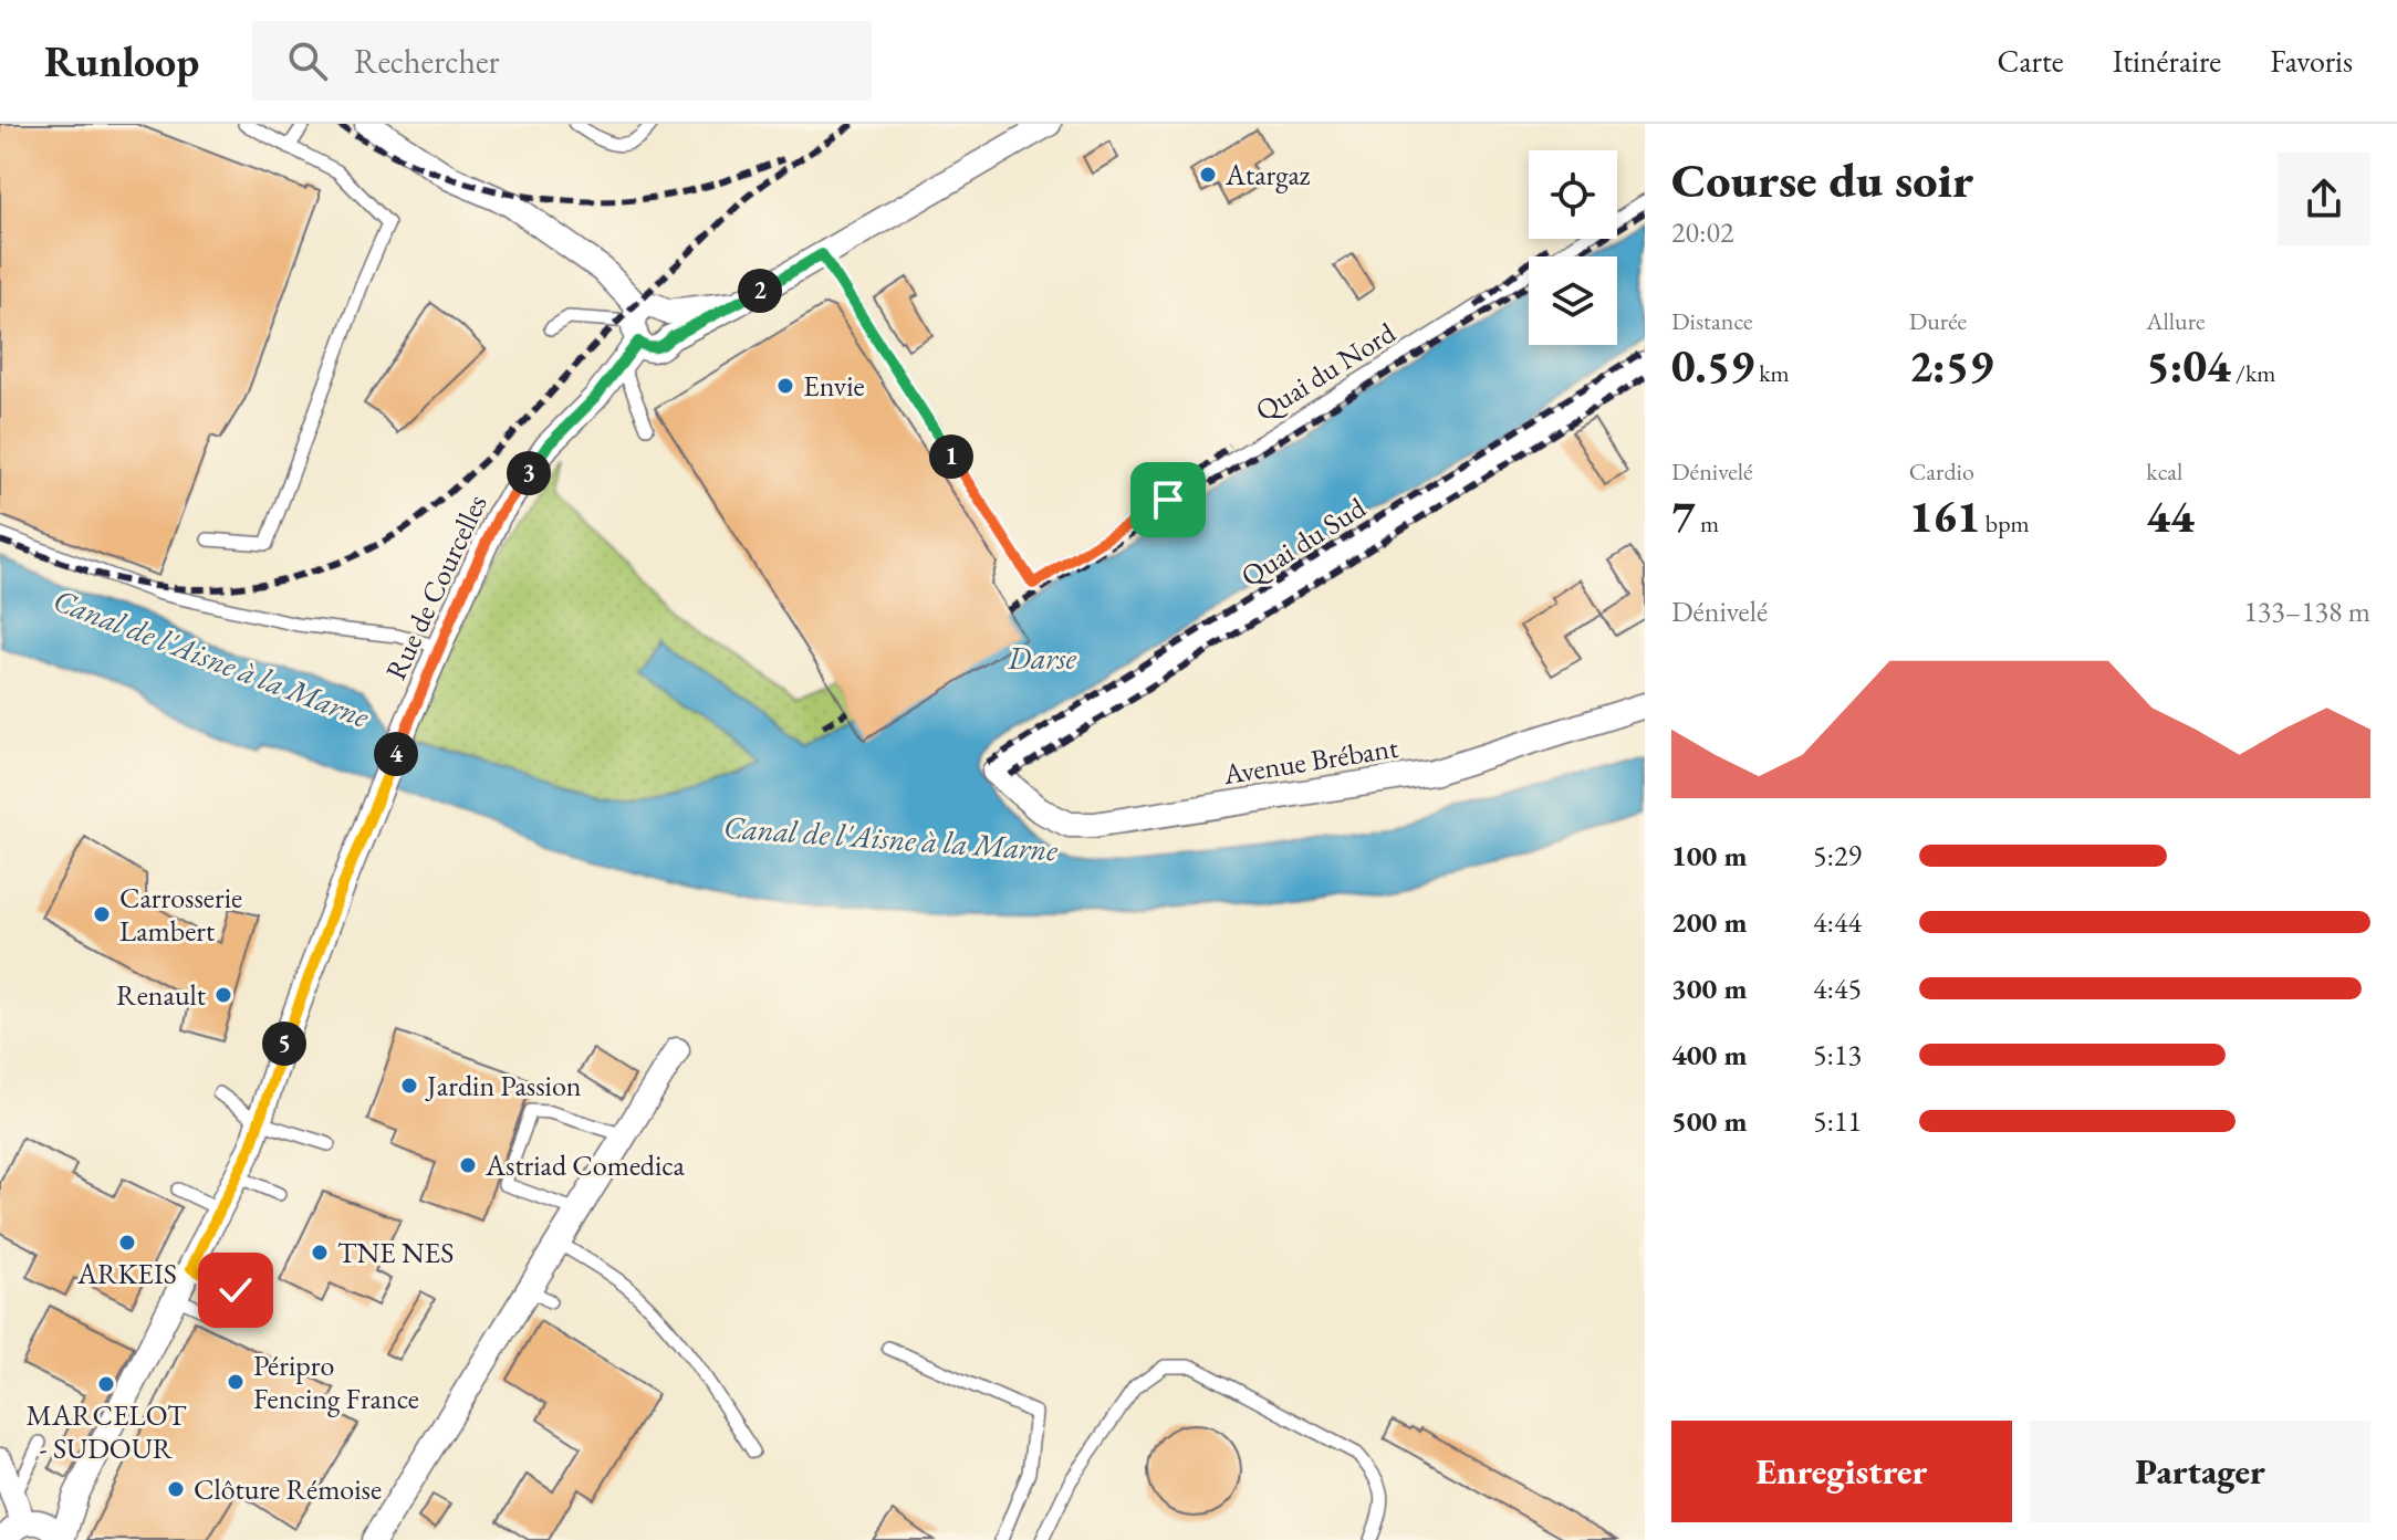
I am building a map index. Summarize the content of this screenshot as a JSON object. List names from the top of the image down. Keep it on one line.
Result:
{"streets":{"street":["Quai du Sud","Rue de Courcelles","Avenue Brébant"],"lane":["Quai du Nord"]},"crossings":[["Quai du Sud","Avenue Brébant"]],"water":["Canal de l'Aisne à la Marne","Darse"],"places":["Atargaz","Envie","Carrosserie Lambert","Renault","Jardin Passion","Astriad Comedica","ARKEIS","TNE NES","Péripro Fencing France","MARCELOT - SUDOUR","Clôture Rémoise"],"page":{"header":"Runloop","search":"Rechercher","nav":["Carte","Itinéraire","Favoris"],"heading":["Course du soir","20:02"],"pins":["2","1","3","4","5"],"stats":[["Distance","0.59 km"],["Durée","2:59"],["Allure","5:04 /km"],["Dénivelé","7 m"],["Cardio","161 bpm"],["kcal","44"]],"chart":["Dénivelé","133–138 m"],"list":[{"name":"100 m","note":"5:29"},{"name":"200 m","note":"4:44"},{"name":"300 m","note":"4:45"},{"name":"400 m","note":"5:13"},{"name":"500 m","note":"5:11"}],"buttons":["Enregistrer","Partager"]}}
